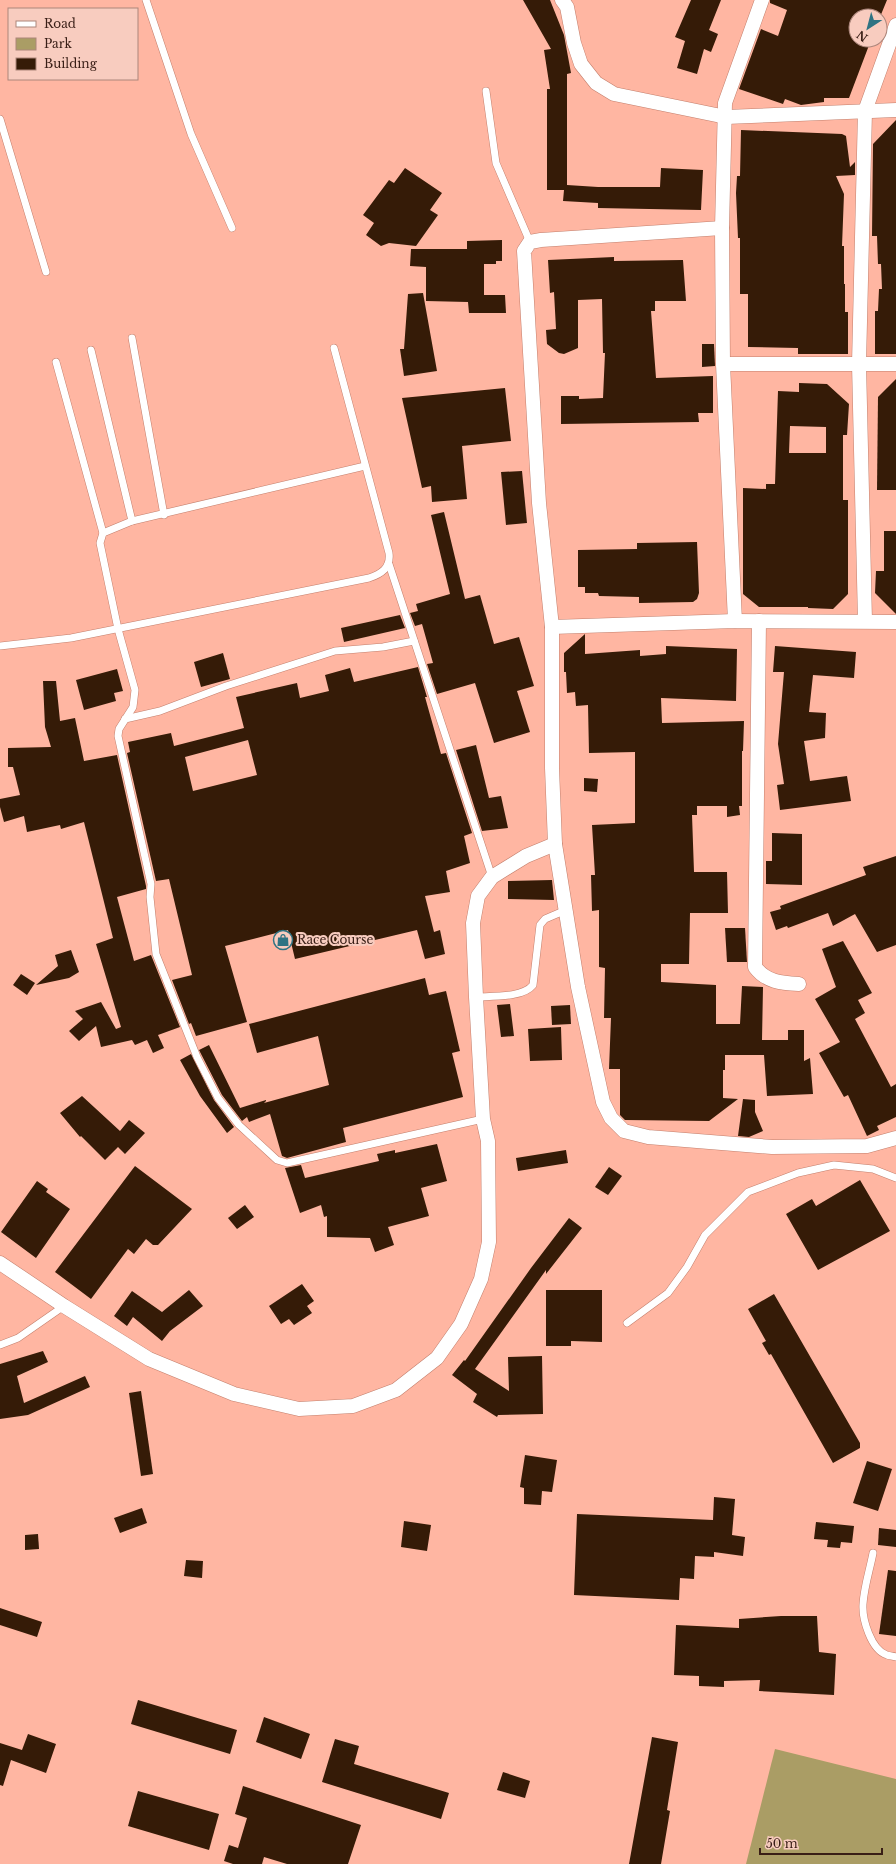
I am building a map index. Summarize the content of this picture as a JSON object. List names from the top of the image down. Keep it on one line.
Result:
{"places":{"shop":["Race Course"]},"legend":["Road","Park","Building"],"scale_bar":"50 m","north":"bottom left"}
